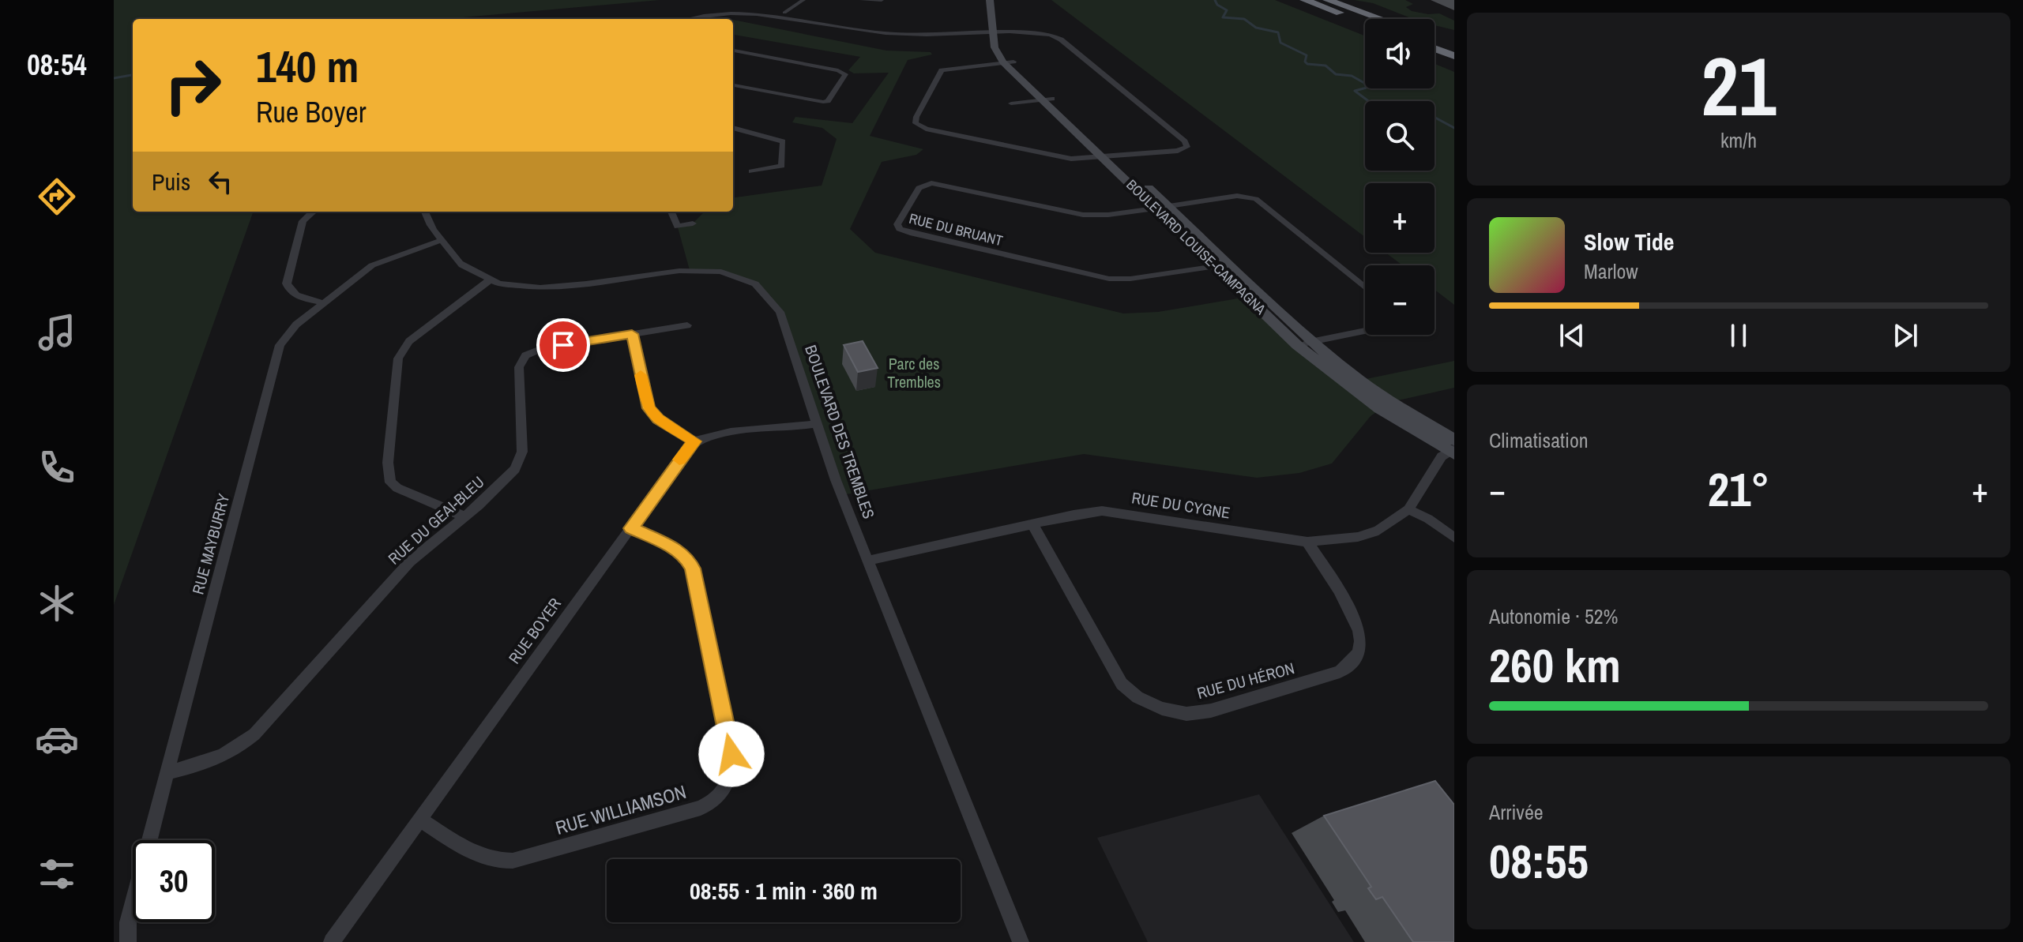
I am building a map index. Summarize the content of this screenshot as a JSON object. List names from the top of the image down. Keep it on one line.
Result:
{"streets":{"street":["RUE DU BRUANT","BOULEVARD LOUISE-CAMPAGNA","BOULEVARD DES TREMBLES","RUE DU CYGNE","RUE DU GEAI-BLEU","RUE MAYBURRY","RUE BOYER","RUE DU HÉRON","RUE WILLIAMSON"]},"crossings":[["RUE DU BRUANT","BOULEVARD LOUISE-CAMPAGNA"],["BOULEVARD LOUISE-CAMPAGNA","RUE DU CYGNE"],["BOULEVARD DES TREMBLES","RUE DU CYGNE"],["BOULEVARD DES TREMBLES","RUE MAYBURRY"],["RUE DU CYGNE","RUE DU HÉRON"],["RUE DU GEAI-BLEU","RUE MAYBURRY"],["RUE BOYER","RUE WILLIAMSON"]],"parks":["Parc des Trembles"],"page":{"tabs":"08:54","tile":[["21","km/h"],"Climatisation",["Autonomie · 52%","260 km"],["Arrivée","08:55"]],"map_buttons":["+","−"],"turn":["140 m","Rue Boyer"],"then":"Puis","song":["Slow Tide","Marlow"],"heat":["−","21°","+"],"limit":"30","trip":"08:55 · 1 min · 360 m"}}
